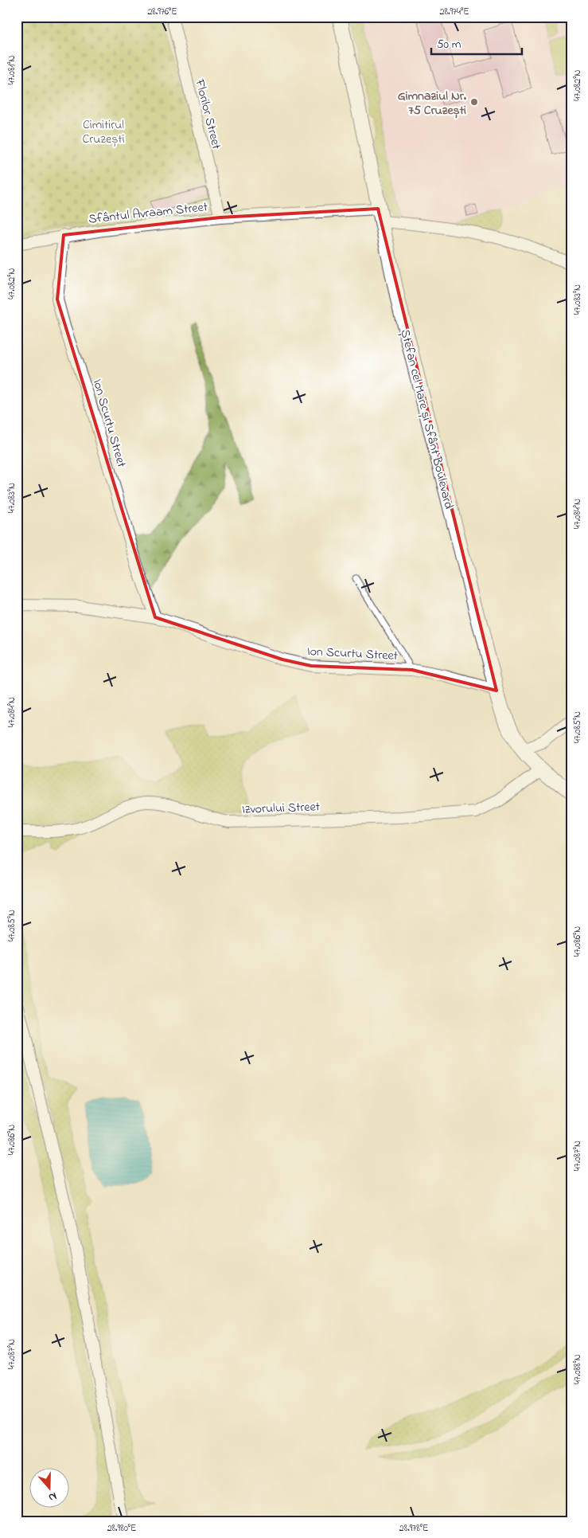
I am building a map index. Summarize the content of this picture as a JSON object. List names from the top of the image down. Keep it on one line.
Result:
{"streets":{"street":["Florilor Street","Sfântul Avraam Street","Ștefan cel Mare și Sfânt Boulevard","Ion Scurtu Street","Izvorului Street"]},"crossings":[["Florilor Street","Sfântul Avraam Street"],["Sfântul Avraam Street","Ștefan cel Mare și Sfânt Boulevard"],["Sfântul Avraam Street","Ion Scurtu Street"],["Ștefan cel Mare și Sfânt Boulevard","Ion Scurtu Street"],["Ștefan cel Mare și Sfânt Boulevard","Izvorului Street"]],"parks":["Cimitirul Cruzești"],"places":["Gimnaziul Nr. 75 Cruzești"],"scale_bar":"50 m","north":"bottom","coordinates":["28.976°E","28.974°E","47.081°N","47.082°N","47.083°N","47.084°N","47.085°N","47.086°N","47.087°N","47.088°N","28.980°E","28.978°E"]}
